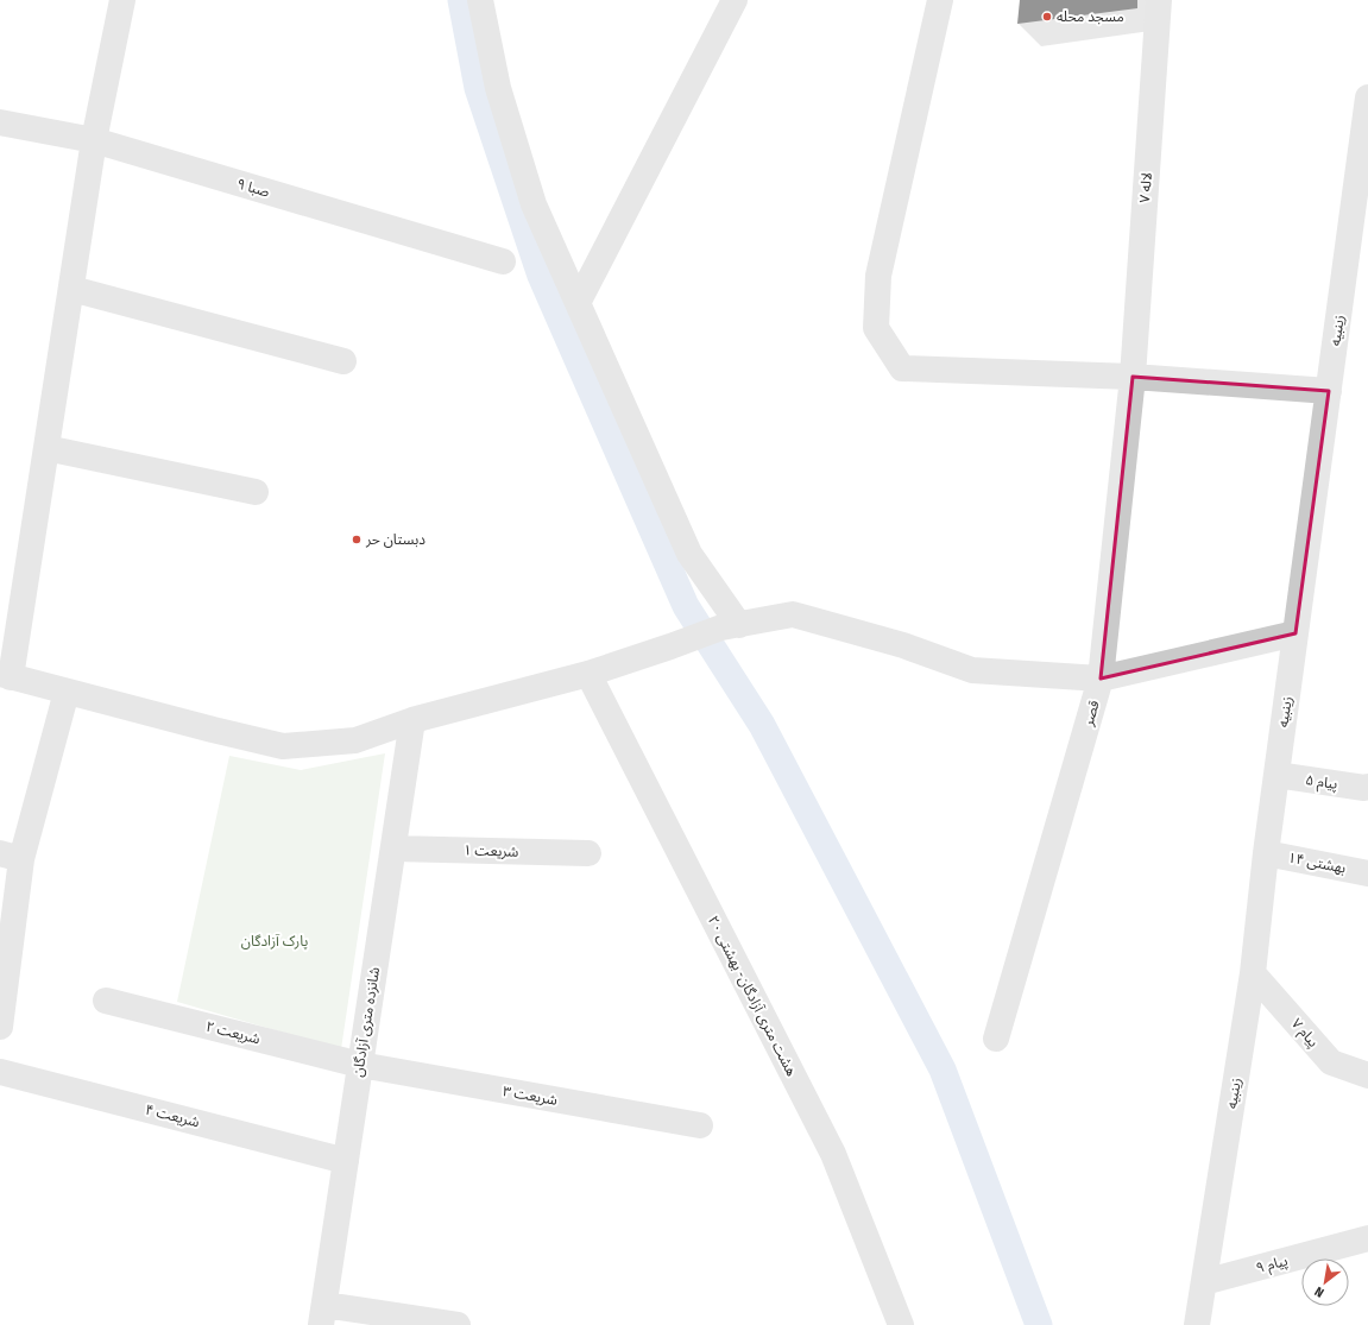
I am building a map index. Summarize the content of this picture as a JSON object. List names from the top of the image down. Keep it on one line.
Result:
{"streets":{"street":["صبا ۹","۷ لاله","زینبیه","قصر","پیام ۵","۱ شریعت","بهشتی ۱۴","هشت متری آزادگان- بهشتی ۲۰","شانزده متری آزادگان","۲ شریعت","پیام ۷","۳ شریعت","۴ شریعت","پیام ۹"]},"crossings":[["۷ لاله","قصر"],["زینبیه","پیام ۵"],["زینبیه","بهشتی ۱۴"],["زینبیه","پیام ۷"],["زینبیه","پیام ۹"],["۱ شریعت","شانزده متری آزادگان"],["شانزده متری آزادگان","۲ شریعت"],["شانزده متری آزادگان","۳ شریعت"],["شانزده متری آزادگان","۴ شریعت"],["۲ شریعت","۳ شریعت"]],"parks":["پارک آزادگان"],"places":["مسجد محله","دبستان حر"],"north":"bottom left"}
